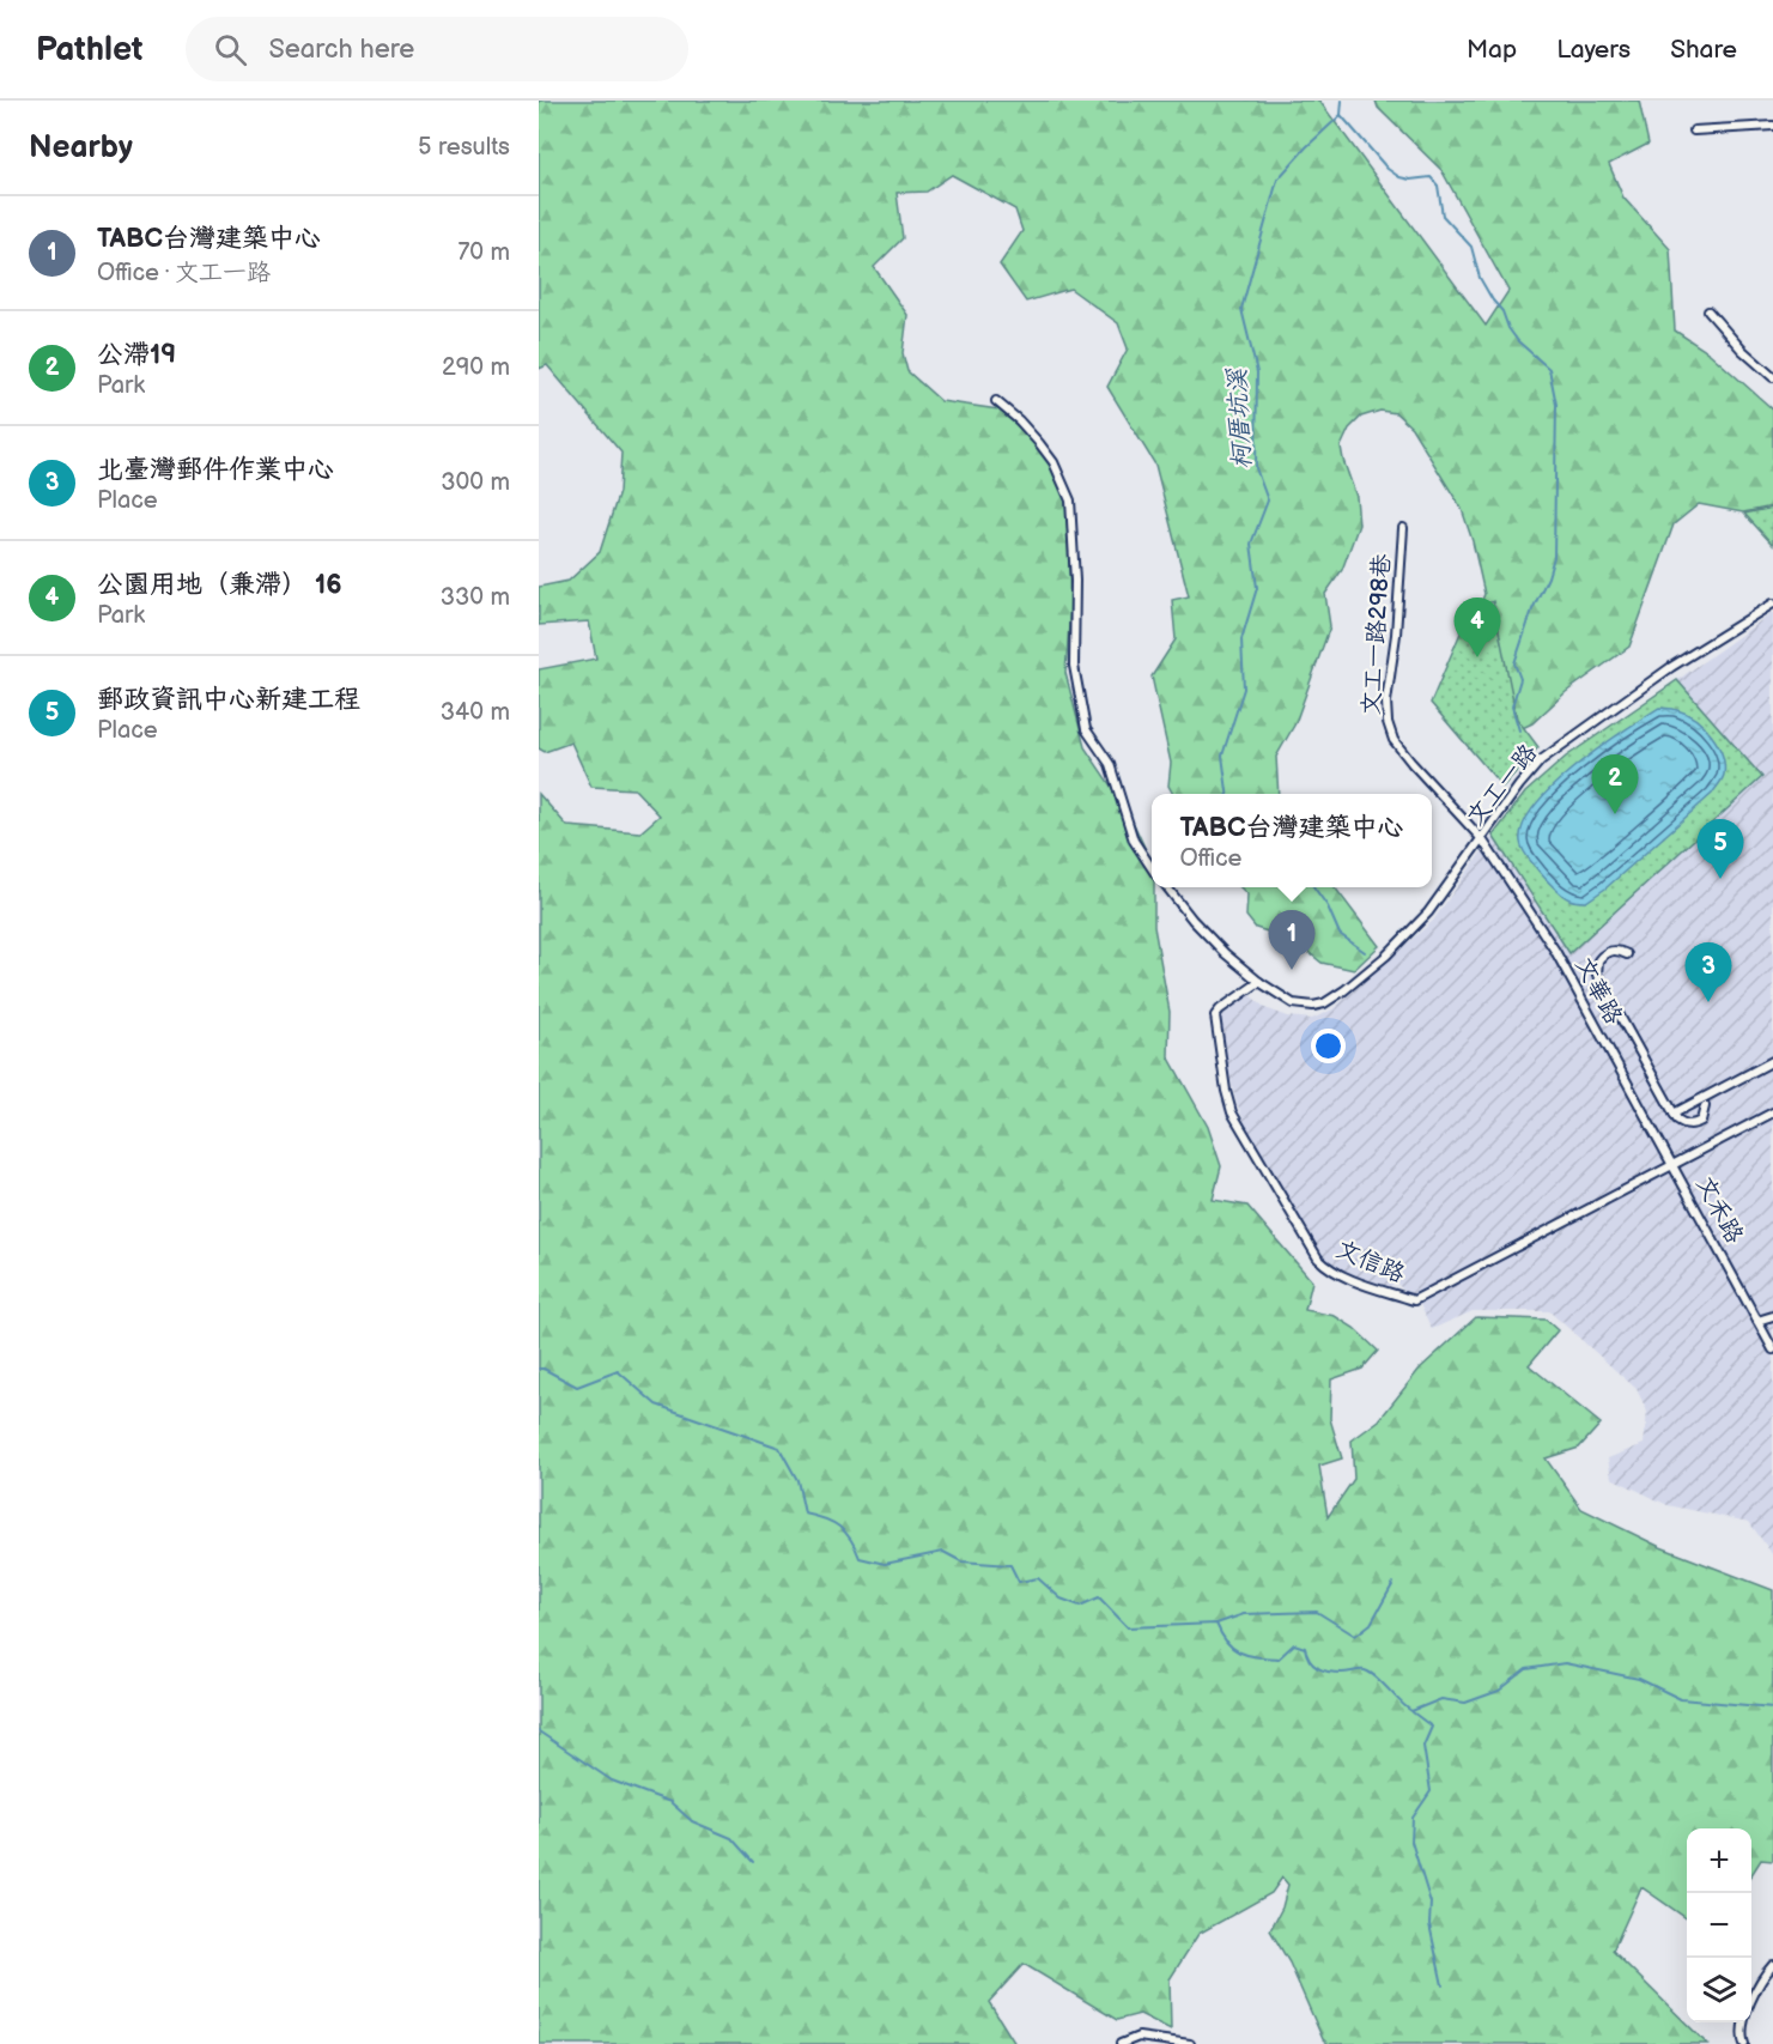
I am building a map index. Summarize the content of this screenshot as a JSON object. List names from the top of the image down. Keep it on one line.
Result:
{"streets":{"street":["文工一路298巷","文工一路","文華路","文禾路","文信路"]},"crossings":[["文工一路298巷","文工一路"],["文工一路298巷","文華路"],["文工一路","文華路"],["文工一路","文信路"],["文華路","文禾路"],["文華路","文信路"],["文禾路","文信路"]],"water":["柯厝坑溪"],"page":{"header":"Pathlet","search":"Search here","nav":["Map","Layers","Share"],"heading":["Nearby","5 results"],"list":[{"mark":"1","name":"TABC台灣建築中心","note":"Office · 文工一路","value":"70 m"},{"mark":"2","name":"公滯19","note":"Park","value":"290 m"},{"mark":"3","name":"北臺灣郵件作業中心","note":"Place","value":"300 m"},{"mark":"4","name":"公園用地（兼滯） 16","note":"Park","value":"330 m"},{"mark":"5","name":"郵政資訊中心新建工程","note":"Place","value":"340 m"}],"pins":["4","2","5","1","3"],"popup":["TABC台灣建築中心","Office"],"map_buttons":["+","−"]}}
